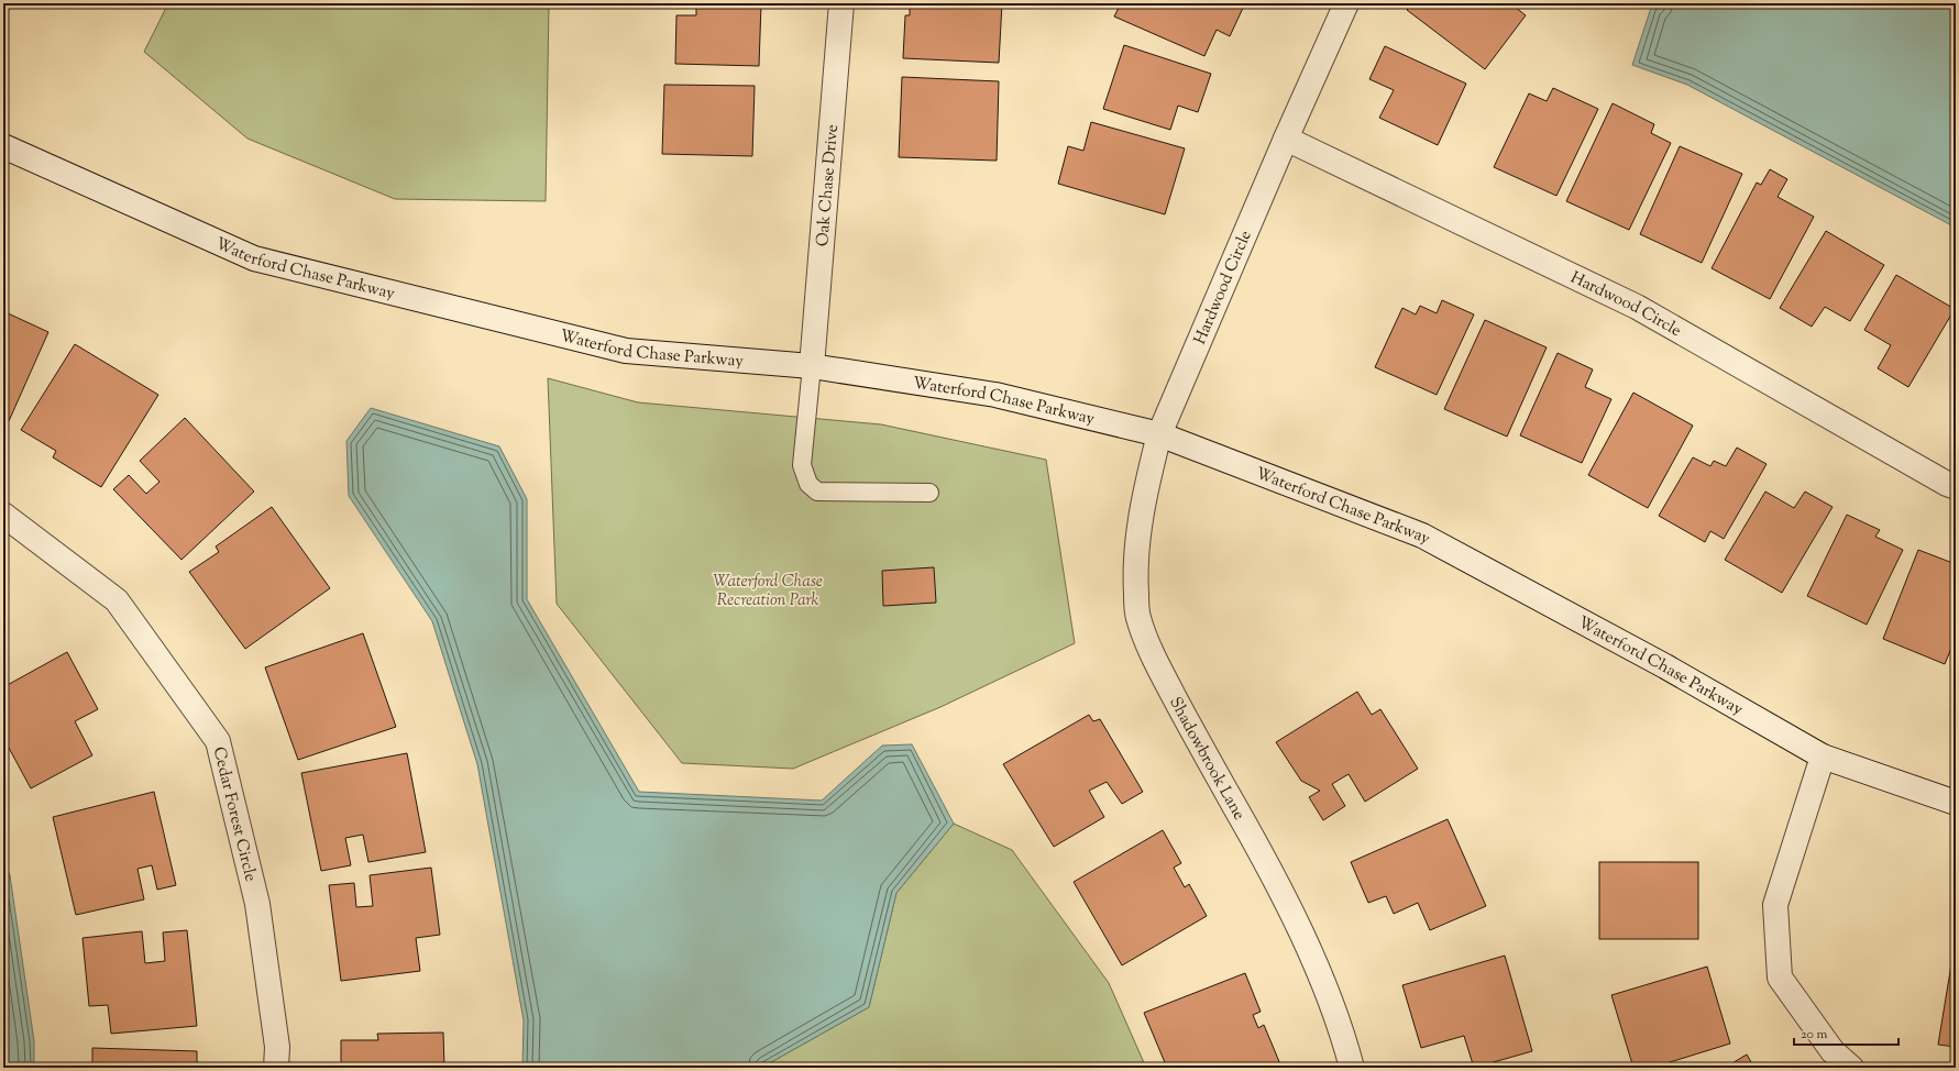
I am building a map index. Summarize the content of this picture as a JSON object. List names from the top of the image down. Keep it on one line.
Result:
{"streets":{"street":["Oak Chase Drive","Waterford Chase Parkway","Hardwood Circle","Shadowbrook Lane","Cedar Forest Circle"]},"crossings":[["Oak Chase Drive","Waterford Chase Parkway"],["Waterford Chase Parkway","Hardwood Circle"],["Waterford Chase Parkway","Shadowbrook Lane"],["Hardwood Circle","Shadowbrook Lane"]],"parks":["Waterford Chase Recreation Park"],"scale_bar":"20 m"}
